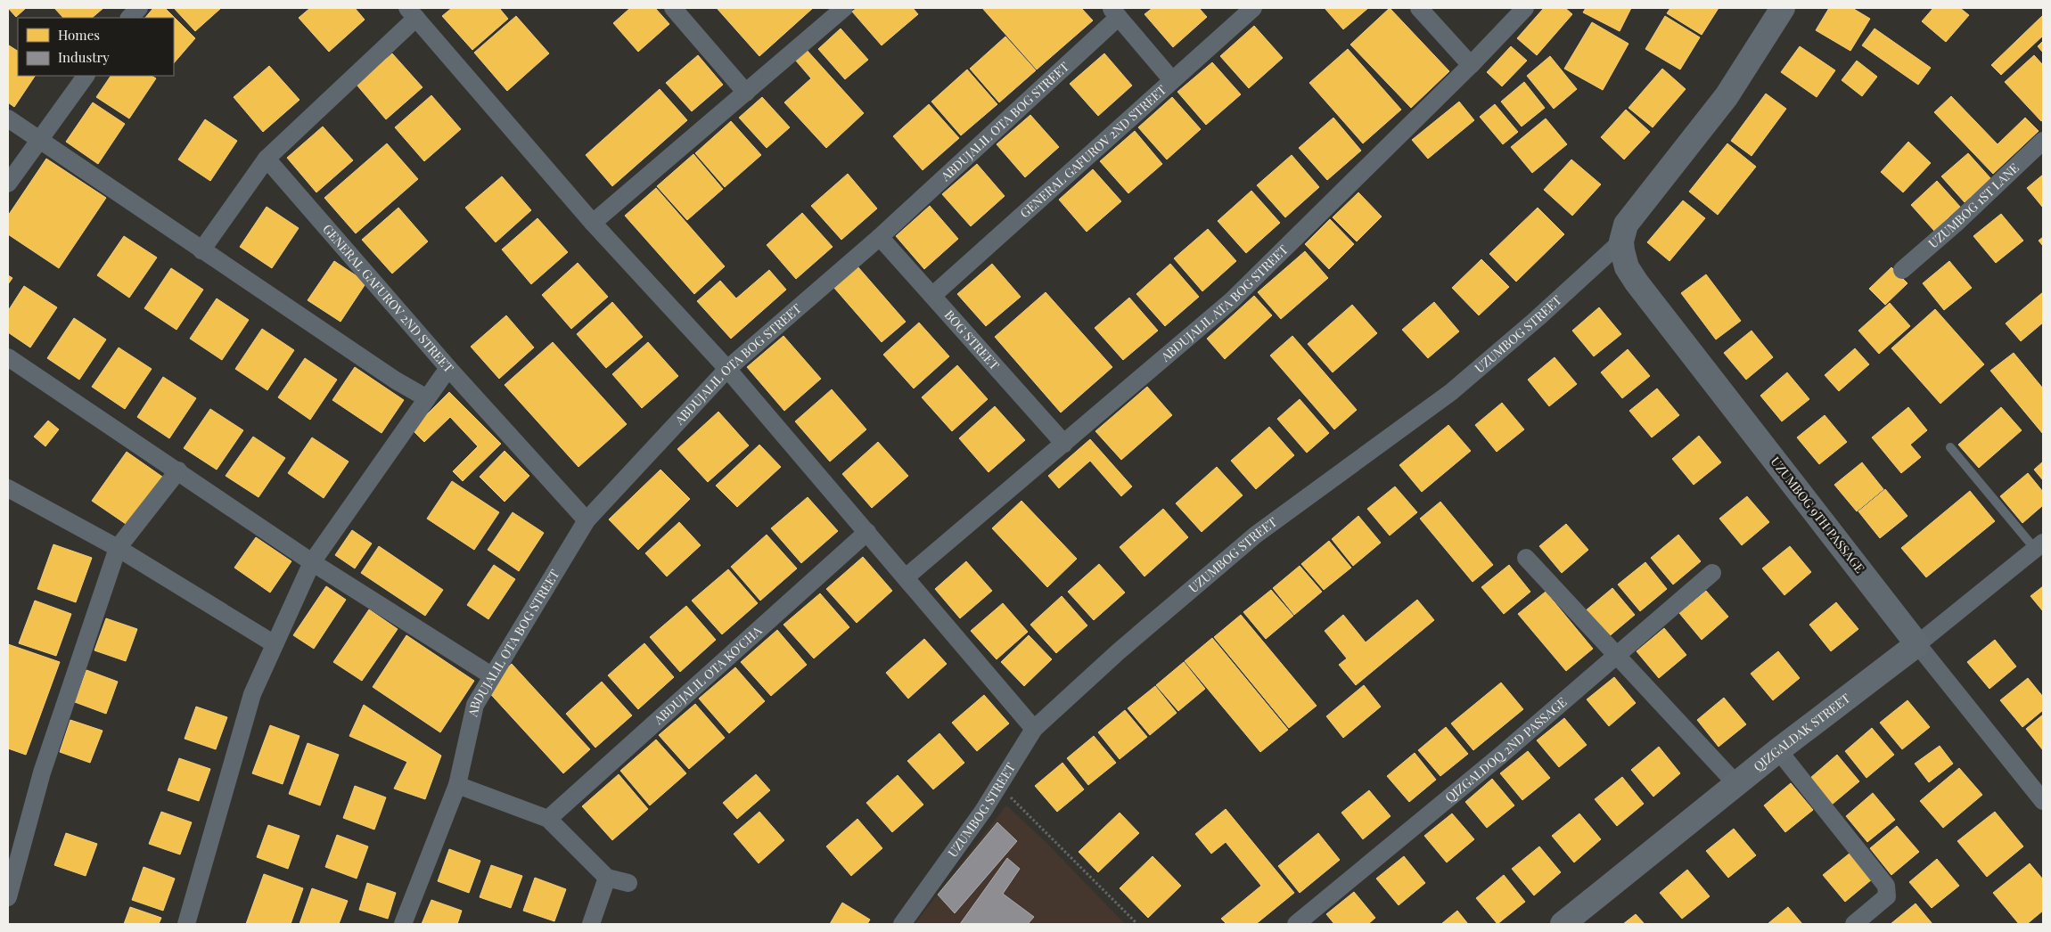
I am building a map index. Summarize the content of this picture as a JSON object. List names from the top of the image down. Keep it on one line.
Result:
{"streets":{"street":["ABDUJALIL OTA BOG STREET","GENERAL GAFUROV 2ND STREET","UZUMBOG 1ST LANE","ABDUJALIL ATA BOG STREET","UZUMBOG STREET","BOG STREET","UZUMBOG 9TH PASSAGE","ABDUJALIL OTA KO'CHA","QIZGALDAK STREET","QIZGALDOQ 2ND PASSAGE"]},"crossings":[["ABDUJALIL OTA BOG STREET","GENERAL GAFUROV 2ND STREET"],["ABDUJALIL OTA BOG STREET","BOG STREET"],["GENERAL GAFUROV 2ND STREET","BOG STREET"],["ABDUJALIL ATA BOG STREET","BOG STREET"],["UZUMBOG STREET","UZUMBOG 9TH PASSAGE"],["UZUMBOG 9TH PASSAGE","QIZGALDAK STREET"]],"legend":["Homes","Industry"]}
